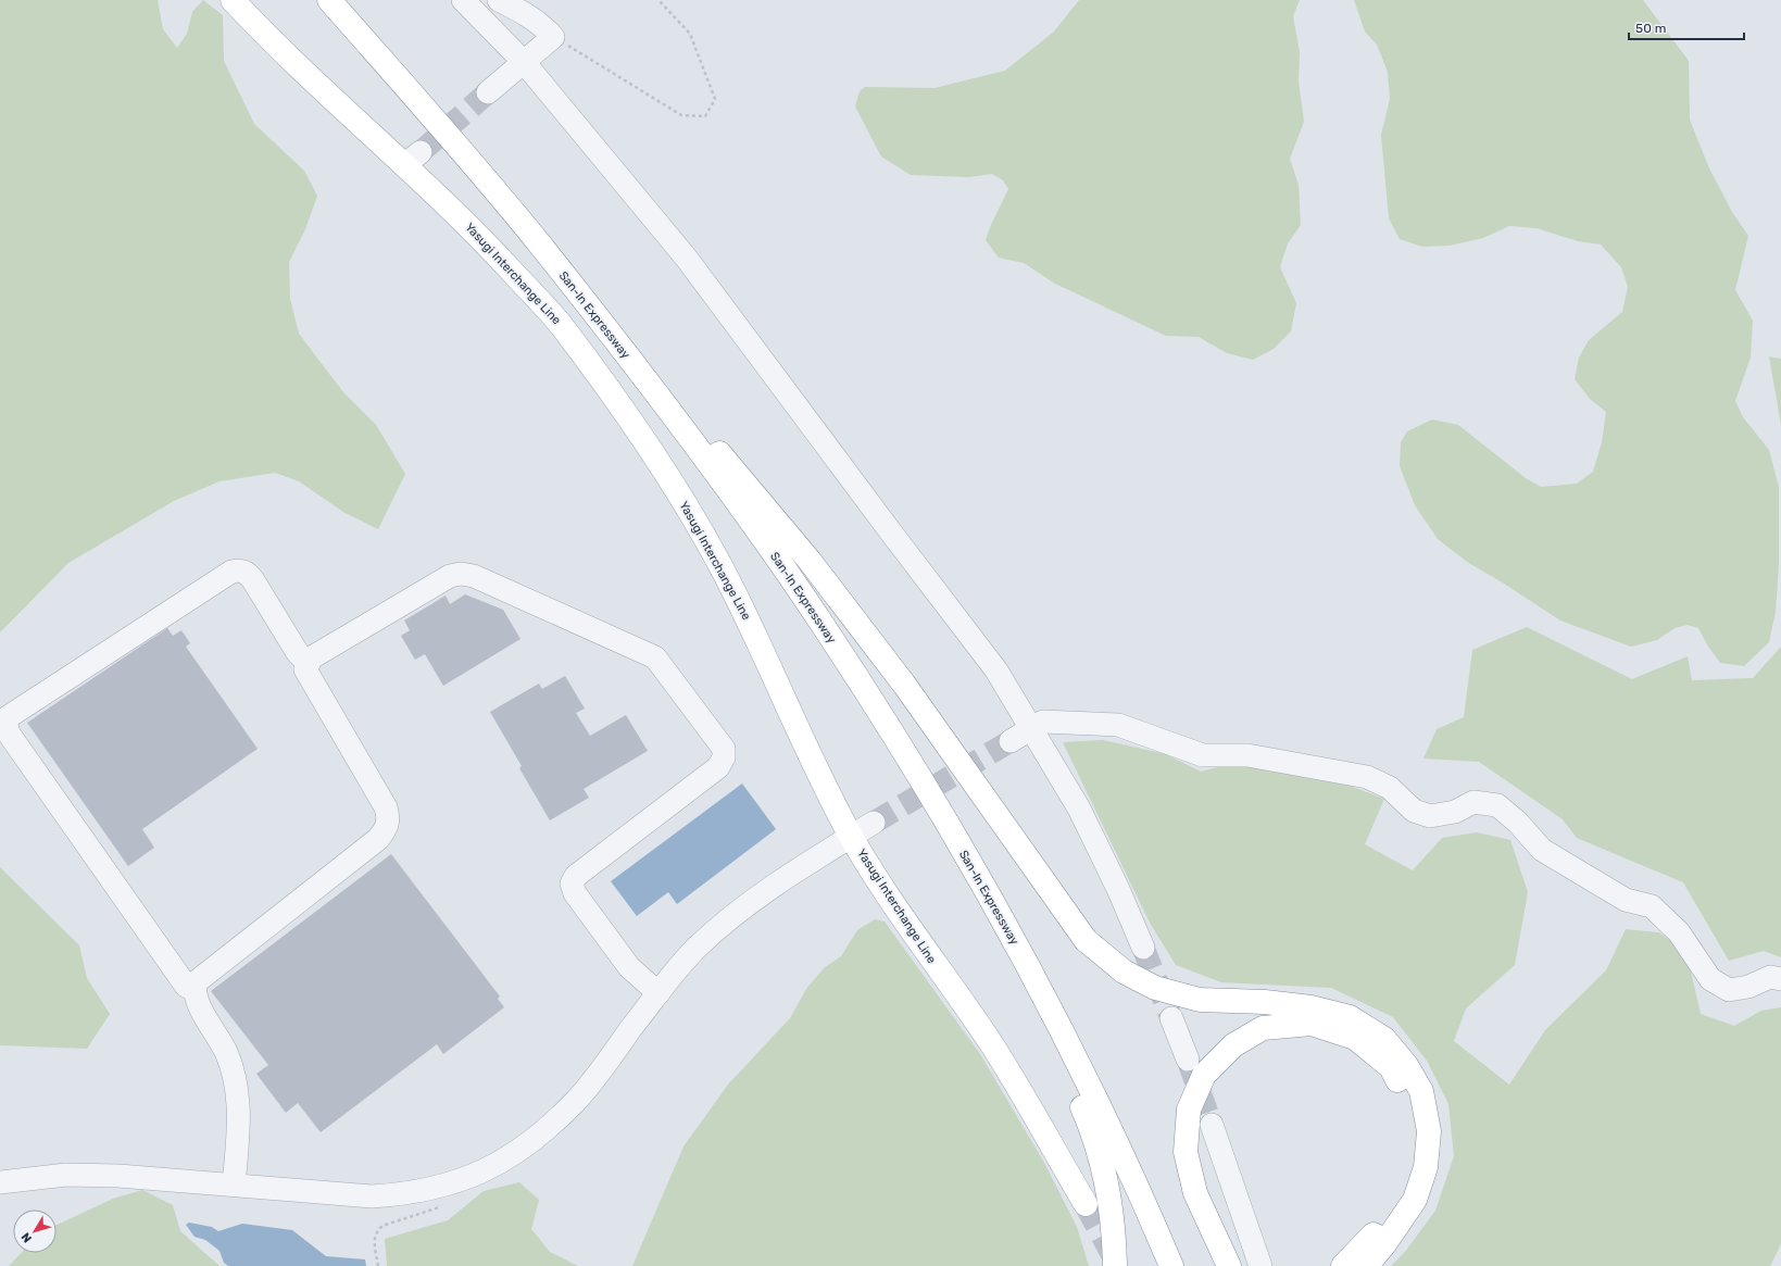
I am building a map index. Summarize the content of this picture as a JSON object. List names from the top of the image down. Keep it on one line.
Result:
{"streets":{"main road":["Yasugi Interchange Line","San-In Expressway"]},"scale_bar":"50 m","north":"bottom left"}
